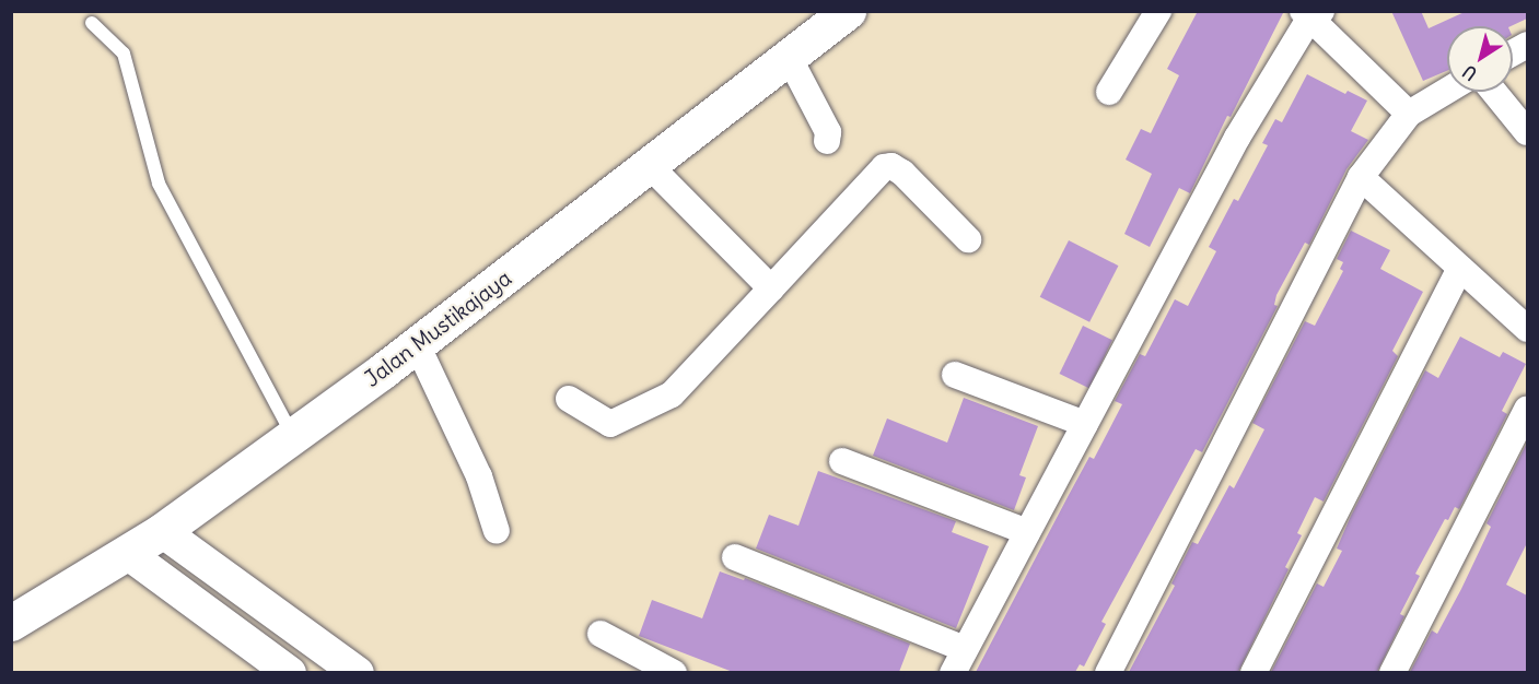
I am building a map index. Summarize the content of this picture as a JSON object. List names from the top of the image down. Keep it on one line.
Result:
{"streets":{"main road":["Jalan Mustikajaya"]},"north":"bottom left"}
